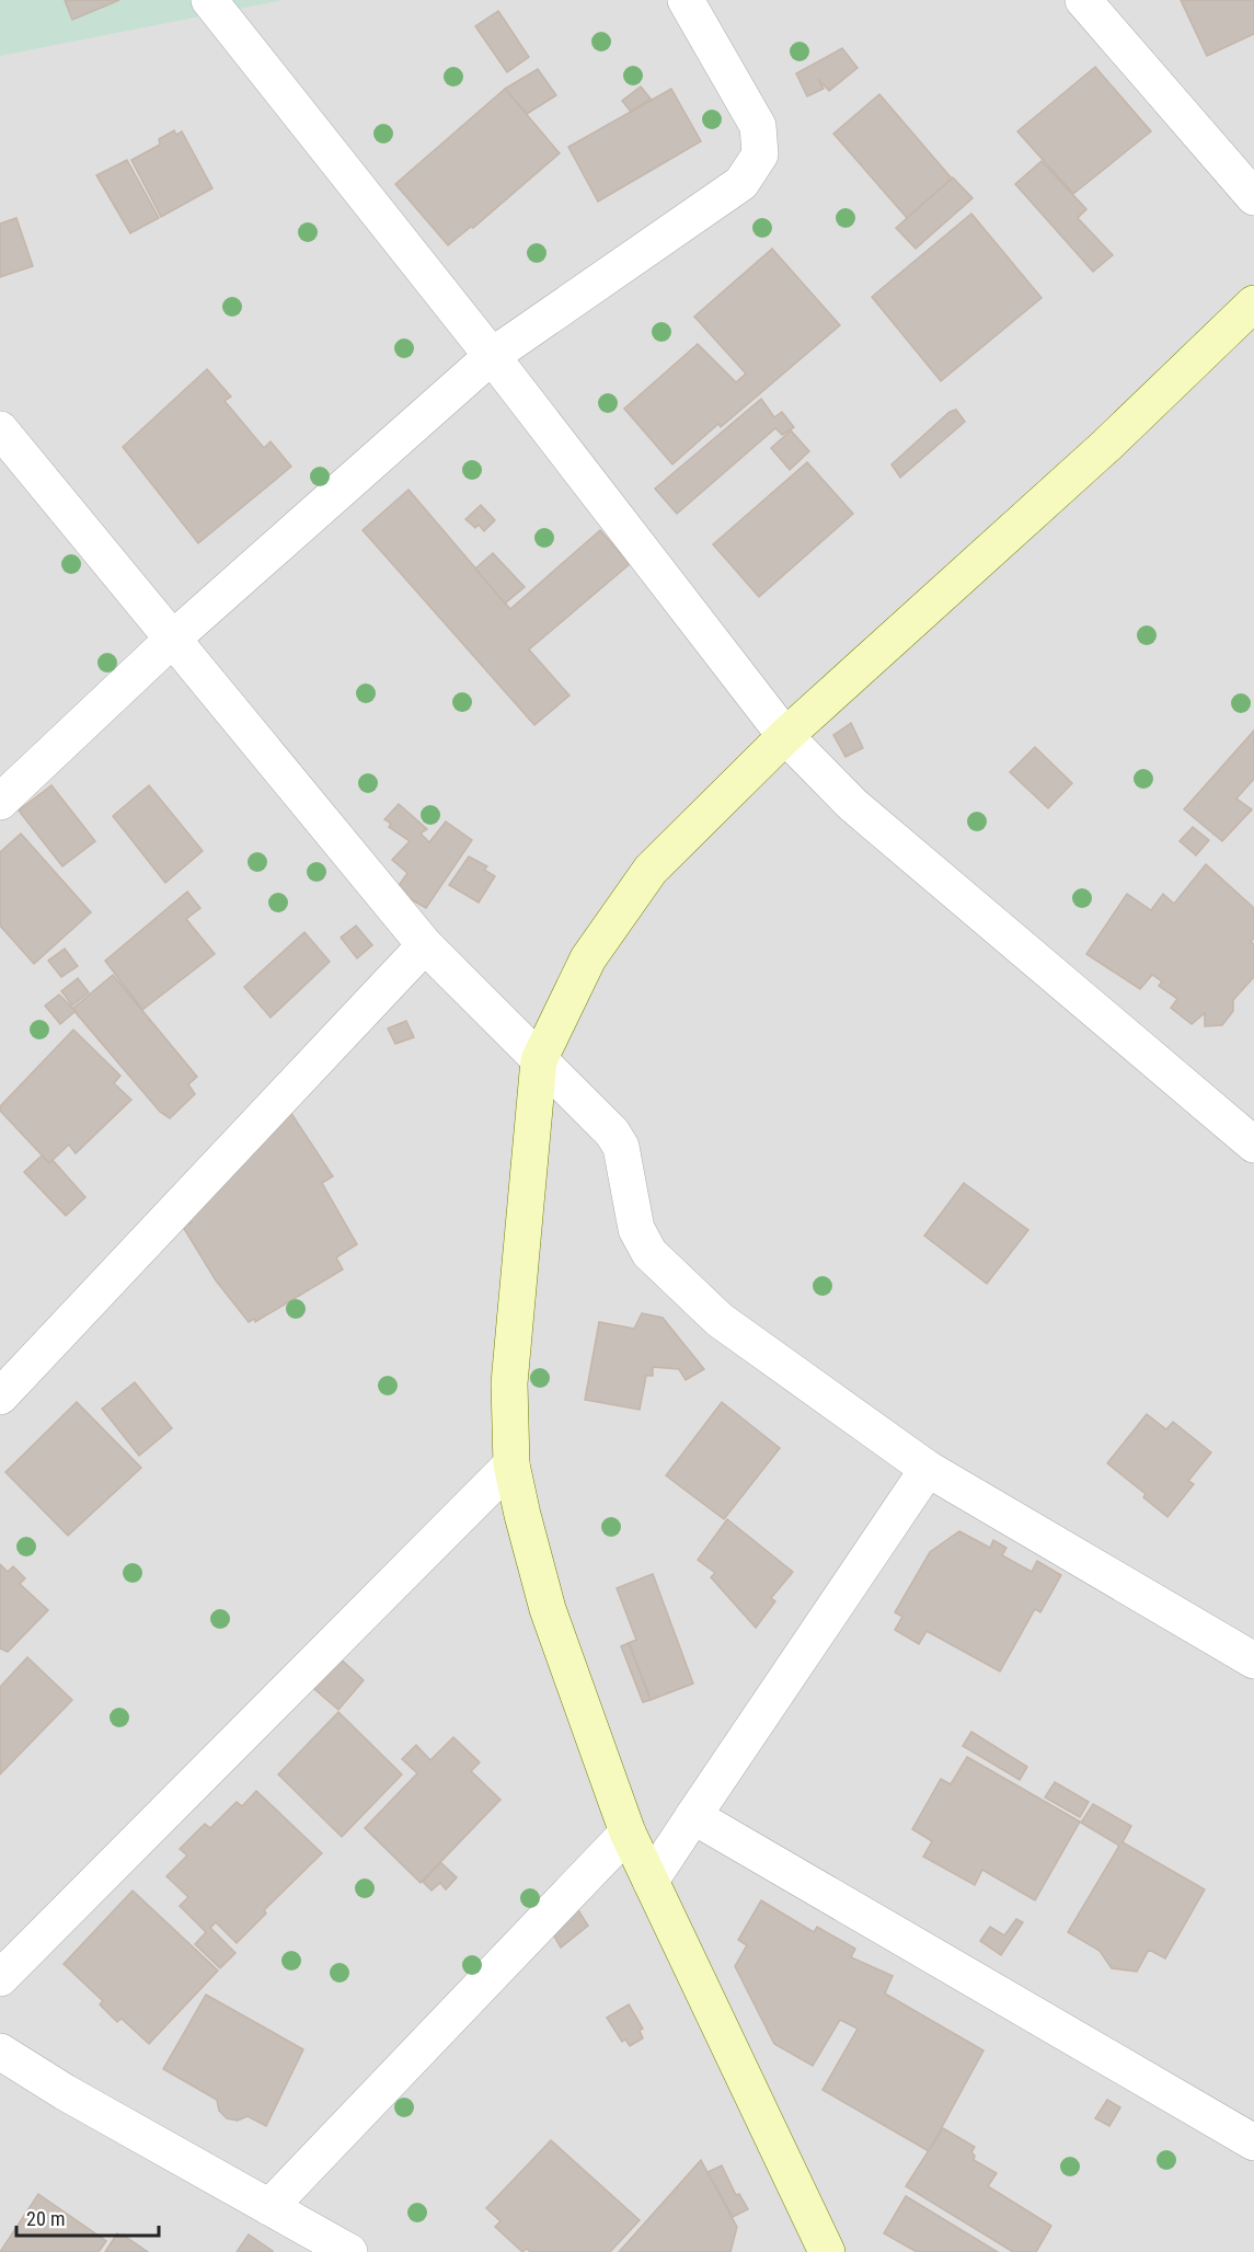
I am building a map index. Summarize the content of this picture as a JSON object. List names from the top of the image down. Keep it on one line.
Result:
{"scale_bar":"20 m"}
